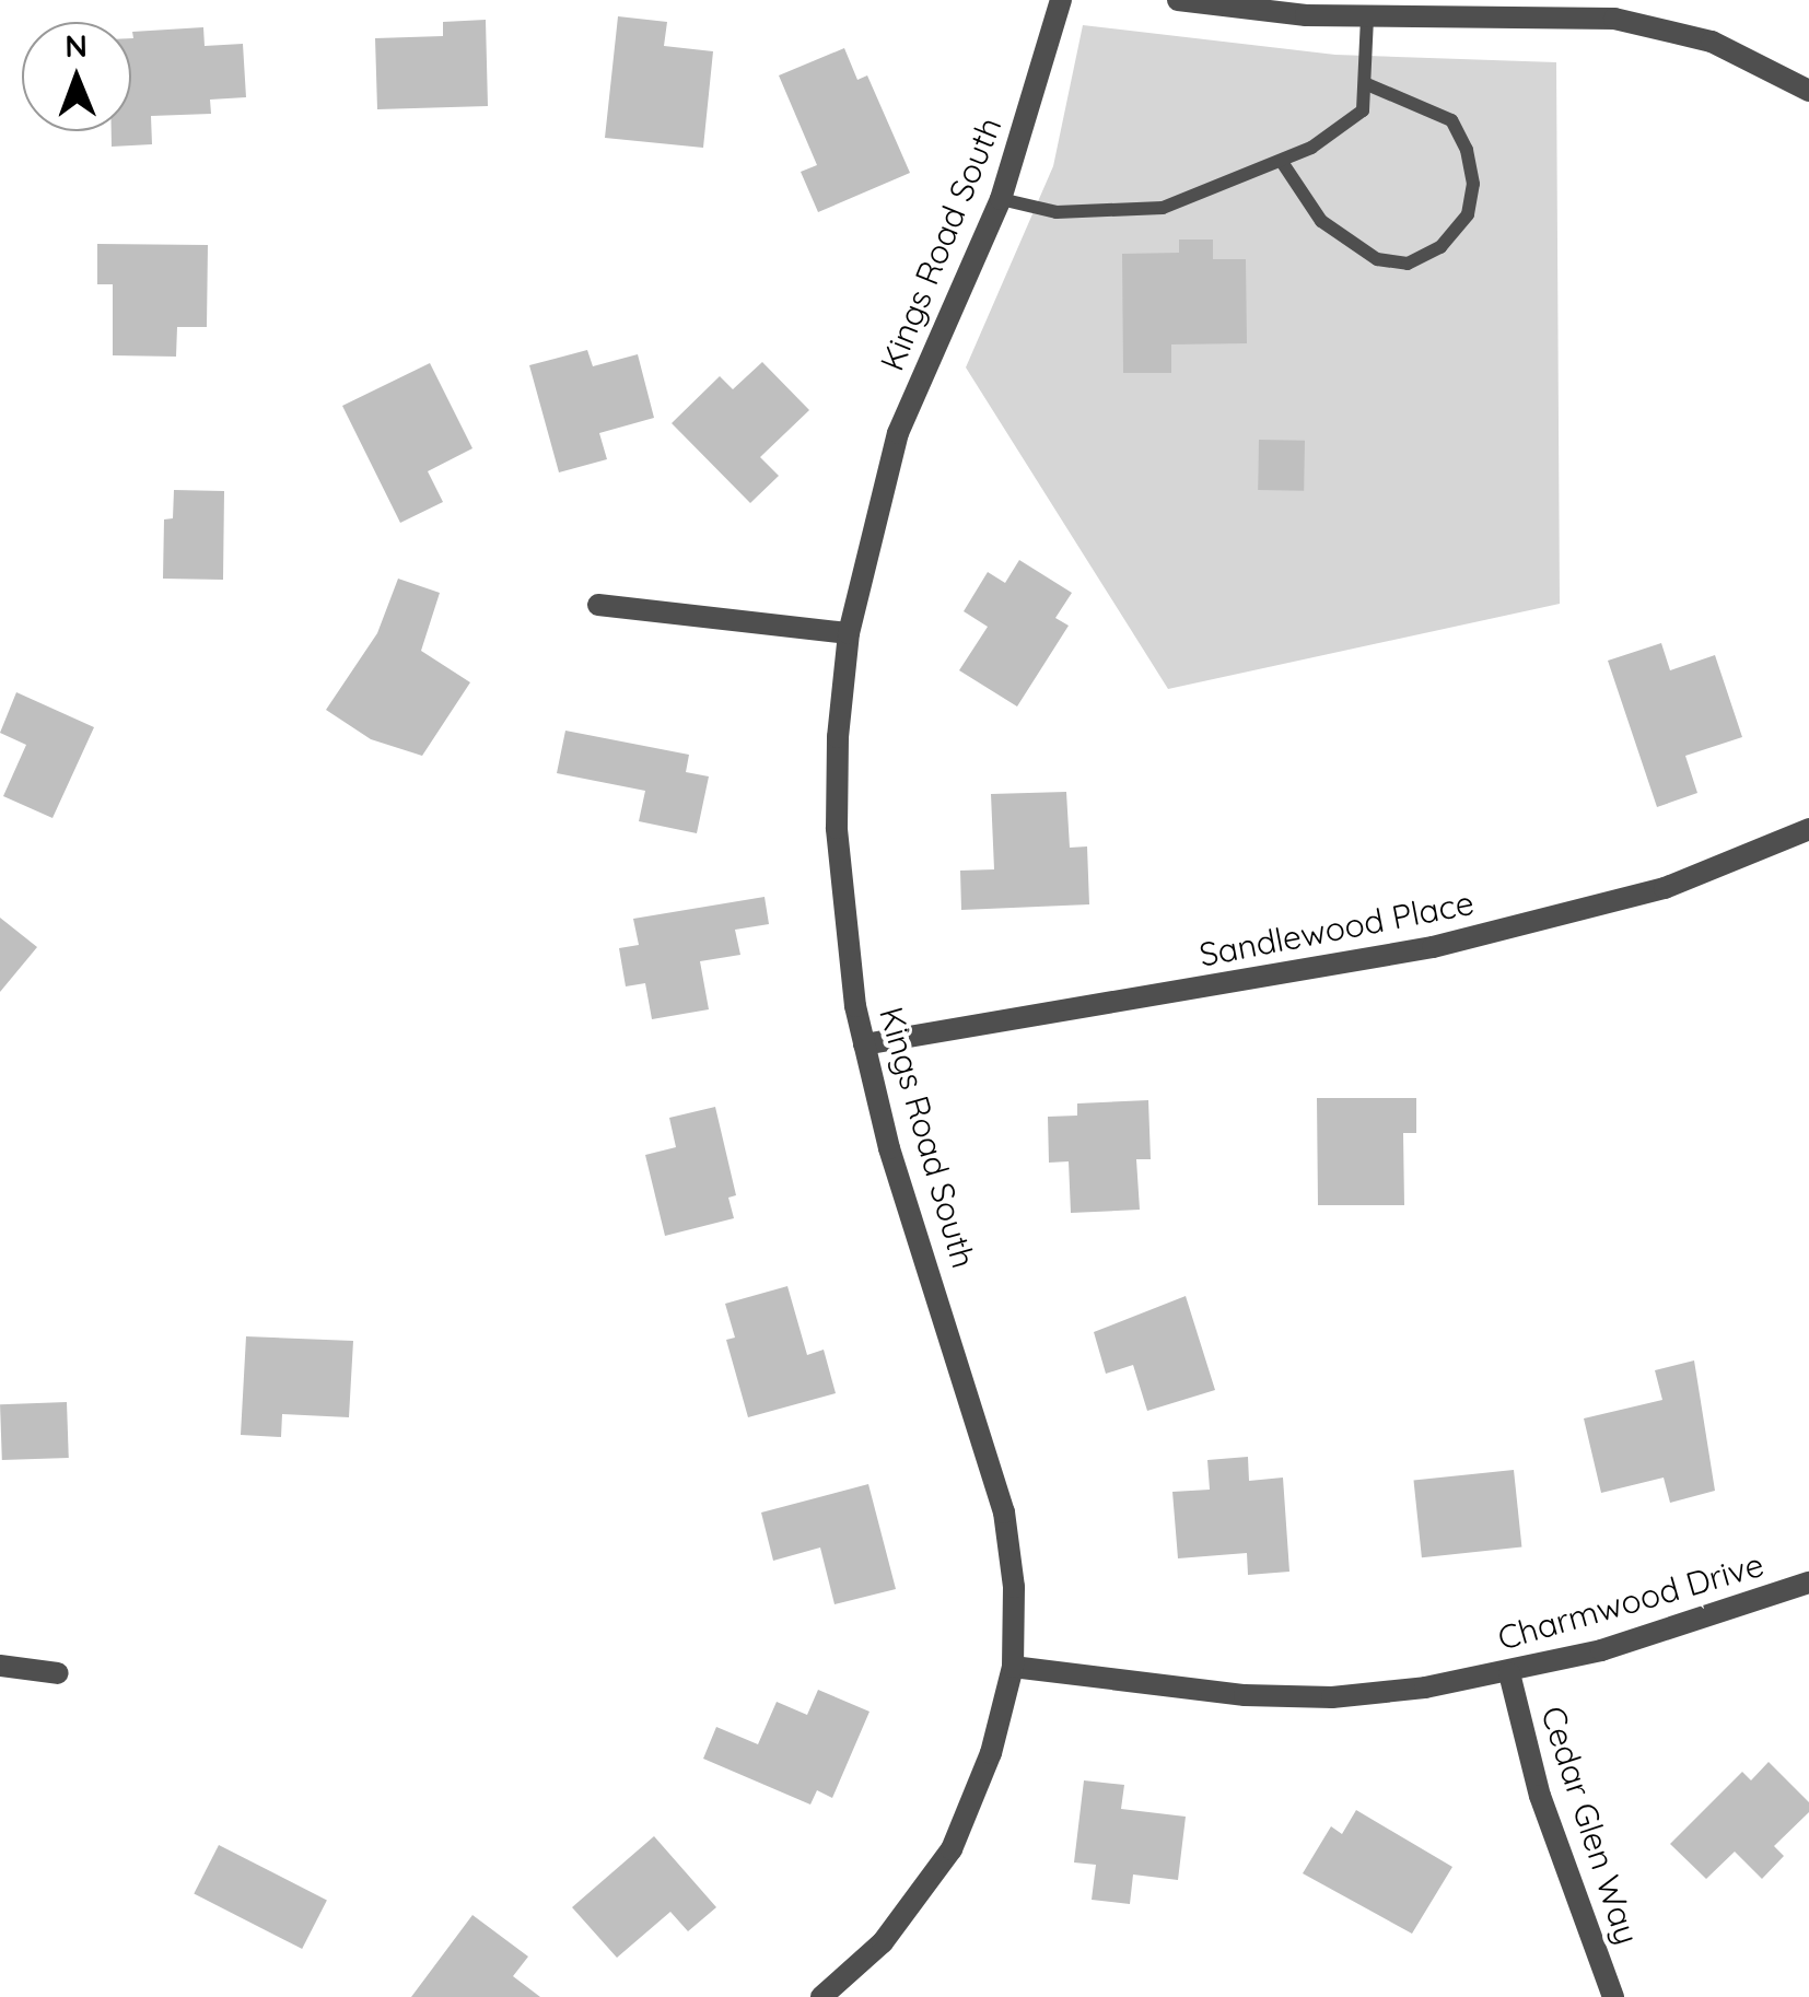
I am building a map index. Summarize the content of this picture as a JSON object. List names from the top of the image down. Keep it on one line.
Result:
{"streets":{"street":["Kings Road South","Sandlewood Place","Charmwood Drive","Cedar Glen Way"]},"crossings":[["Kings Road South","Sandlewood Place"],["Kings Road South","Charmwood Drive"],["Charmwood Drive","Cedar Glen Way"]],"north":"top"}
